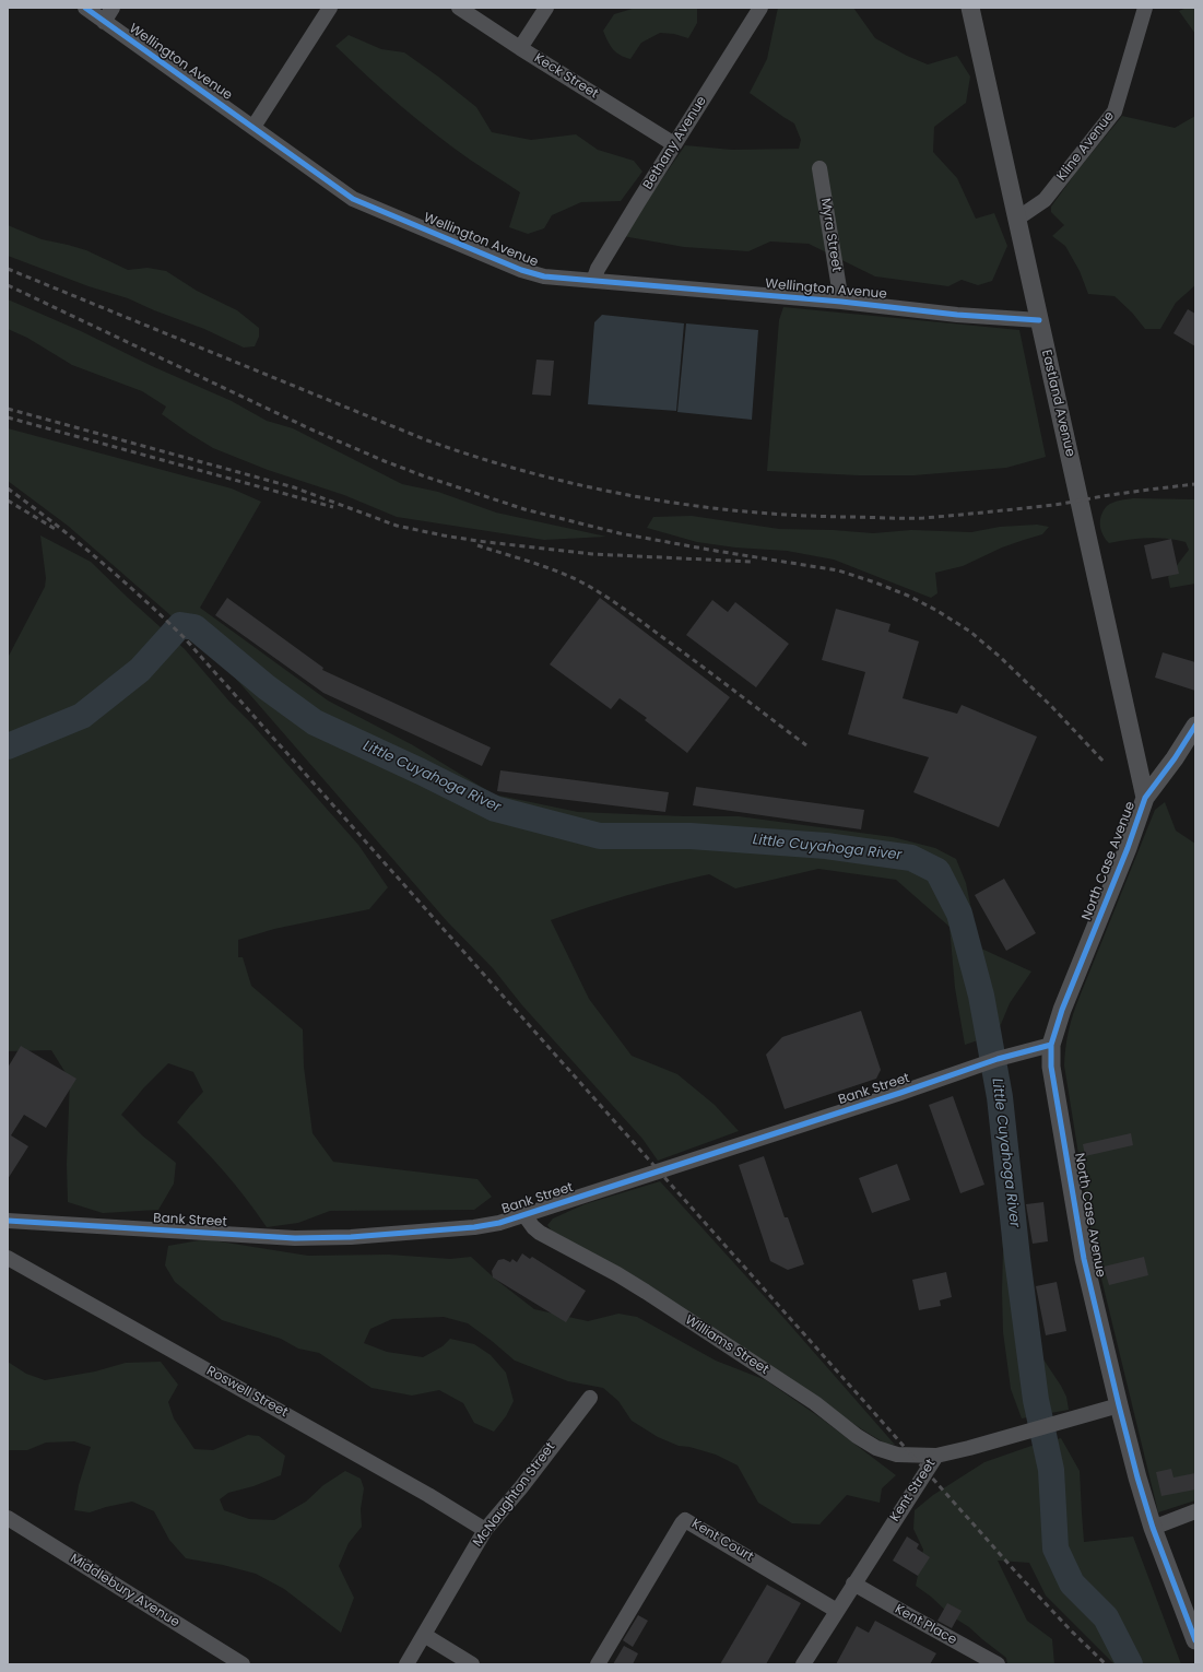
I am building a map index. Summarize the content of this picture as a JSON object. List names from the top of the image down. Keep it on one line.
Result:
{"streets":{"street":["Wellington Avenue","Keck Street","Bethany Avenue","Kline Avenue","Myra Street","Eastland Avenue","North Case Avenue","Bank Street","Williams Street","Roswell Street","Kent Street","McNaughton Street","Kent Court","Middlebury Avenue","Kent Place"]},"crossings":[["Wellington Avenue","Bethany Avenue"],["Wellington Avenue","Myra Street"],["Wellington Avenue","Eastland Avenue"],["Keck Street","Bethany Avenue"],["Kline Avenue","Eastland Avenue"],["Eastland Avenue","North Case Avenue"],["North Case Avenue","Bank Street"],["North Case Avenue","Kent Street"],["Bank Street","Williams Street"],["Williams Street","Kent Street"],["Roswell Street","McNaughton Street"],["Kent Street","Kent Court"],["Kent Street","Kent Place"]],"water":["Little Cuyahoga River"]}
